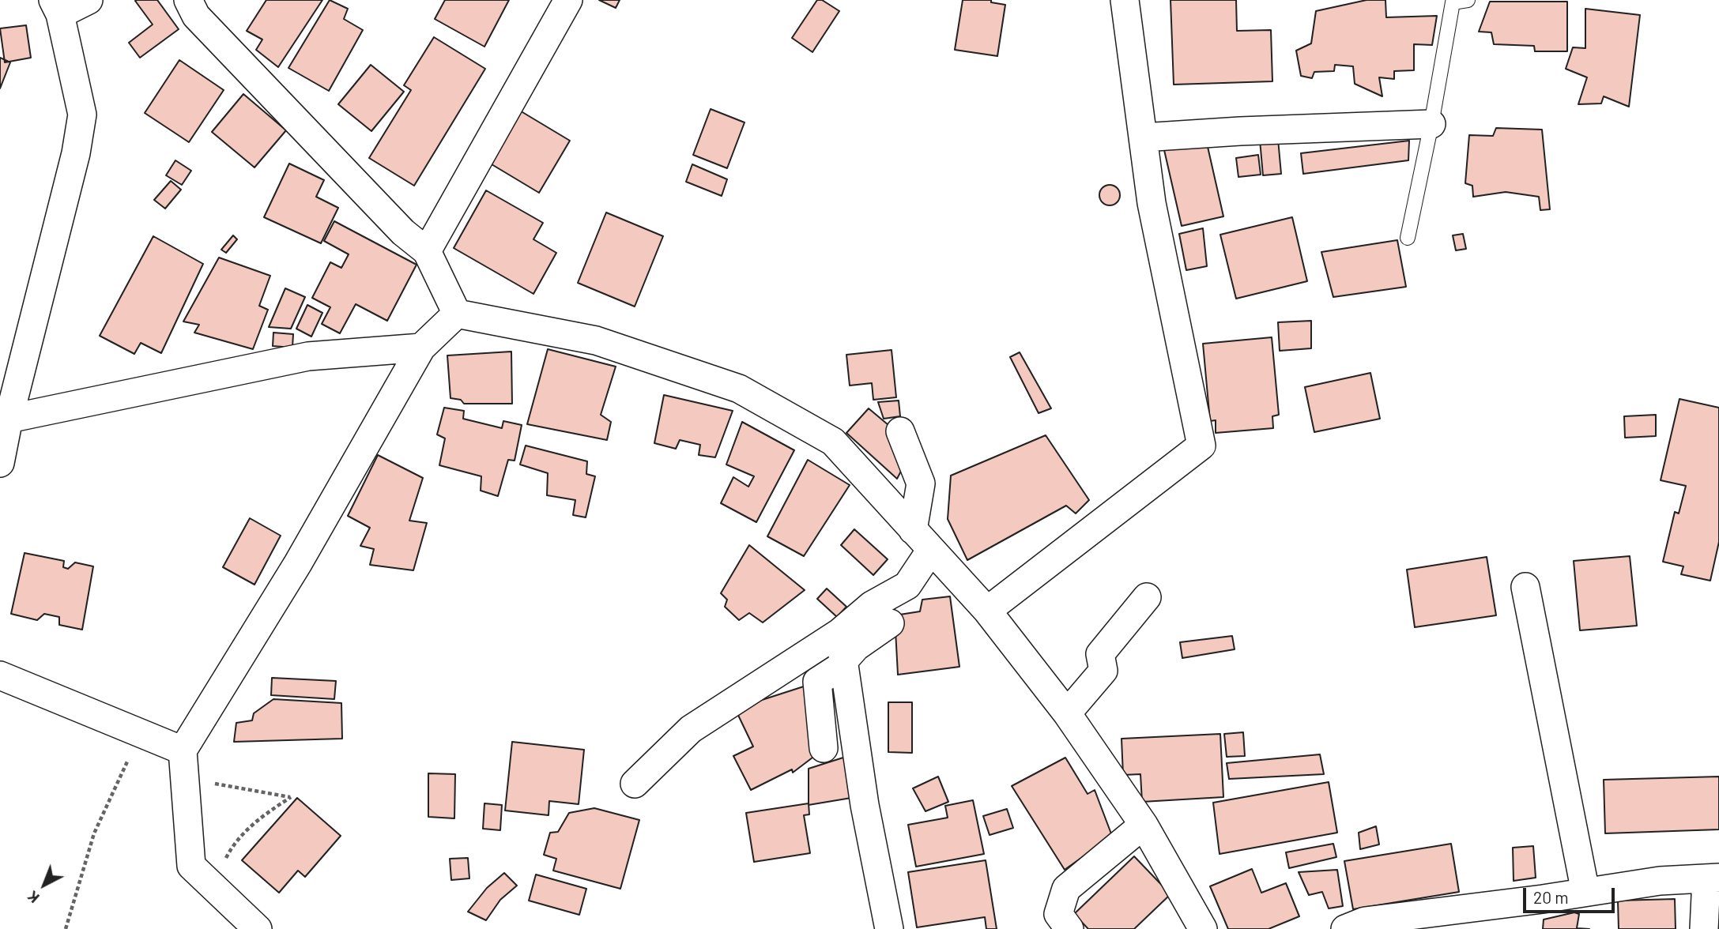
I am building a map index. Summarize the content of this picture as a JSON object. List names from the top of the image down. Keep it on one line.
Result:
{"scale_bar":"20 m","north":"bottom left"}
